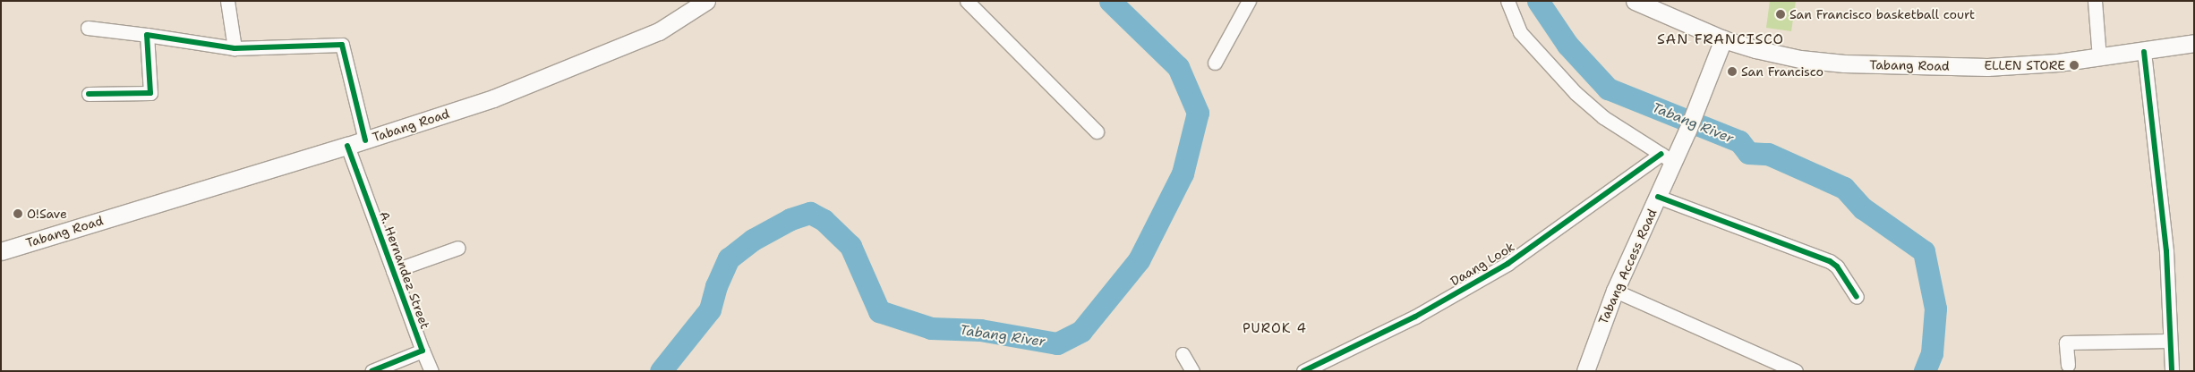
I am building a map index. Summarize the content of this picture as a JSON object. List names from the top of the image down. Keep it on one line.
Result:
{"streets":{"main road":["Tabang Road","Tabang Access Road"],"street":["Daang Look","A. Hernandez Street"]},"crossings":[["Tabang Road","Tabang Access Road"],["Tabang Road","A. Hernandez Street"],["Daang Look","Tabang Access Road"]],"districts":["SAN FRANCISCO","PUROK 4"],"water":["Tabang River"],"places":["San Francisco basketball court","ELLEN STORE","San Francisco","O!Save"]}
